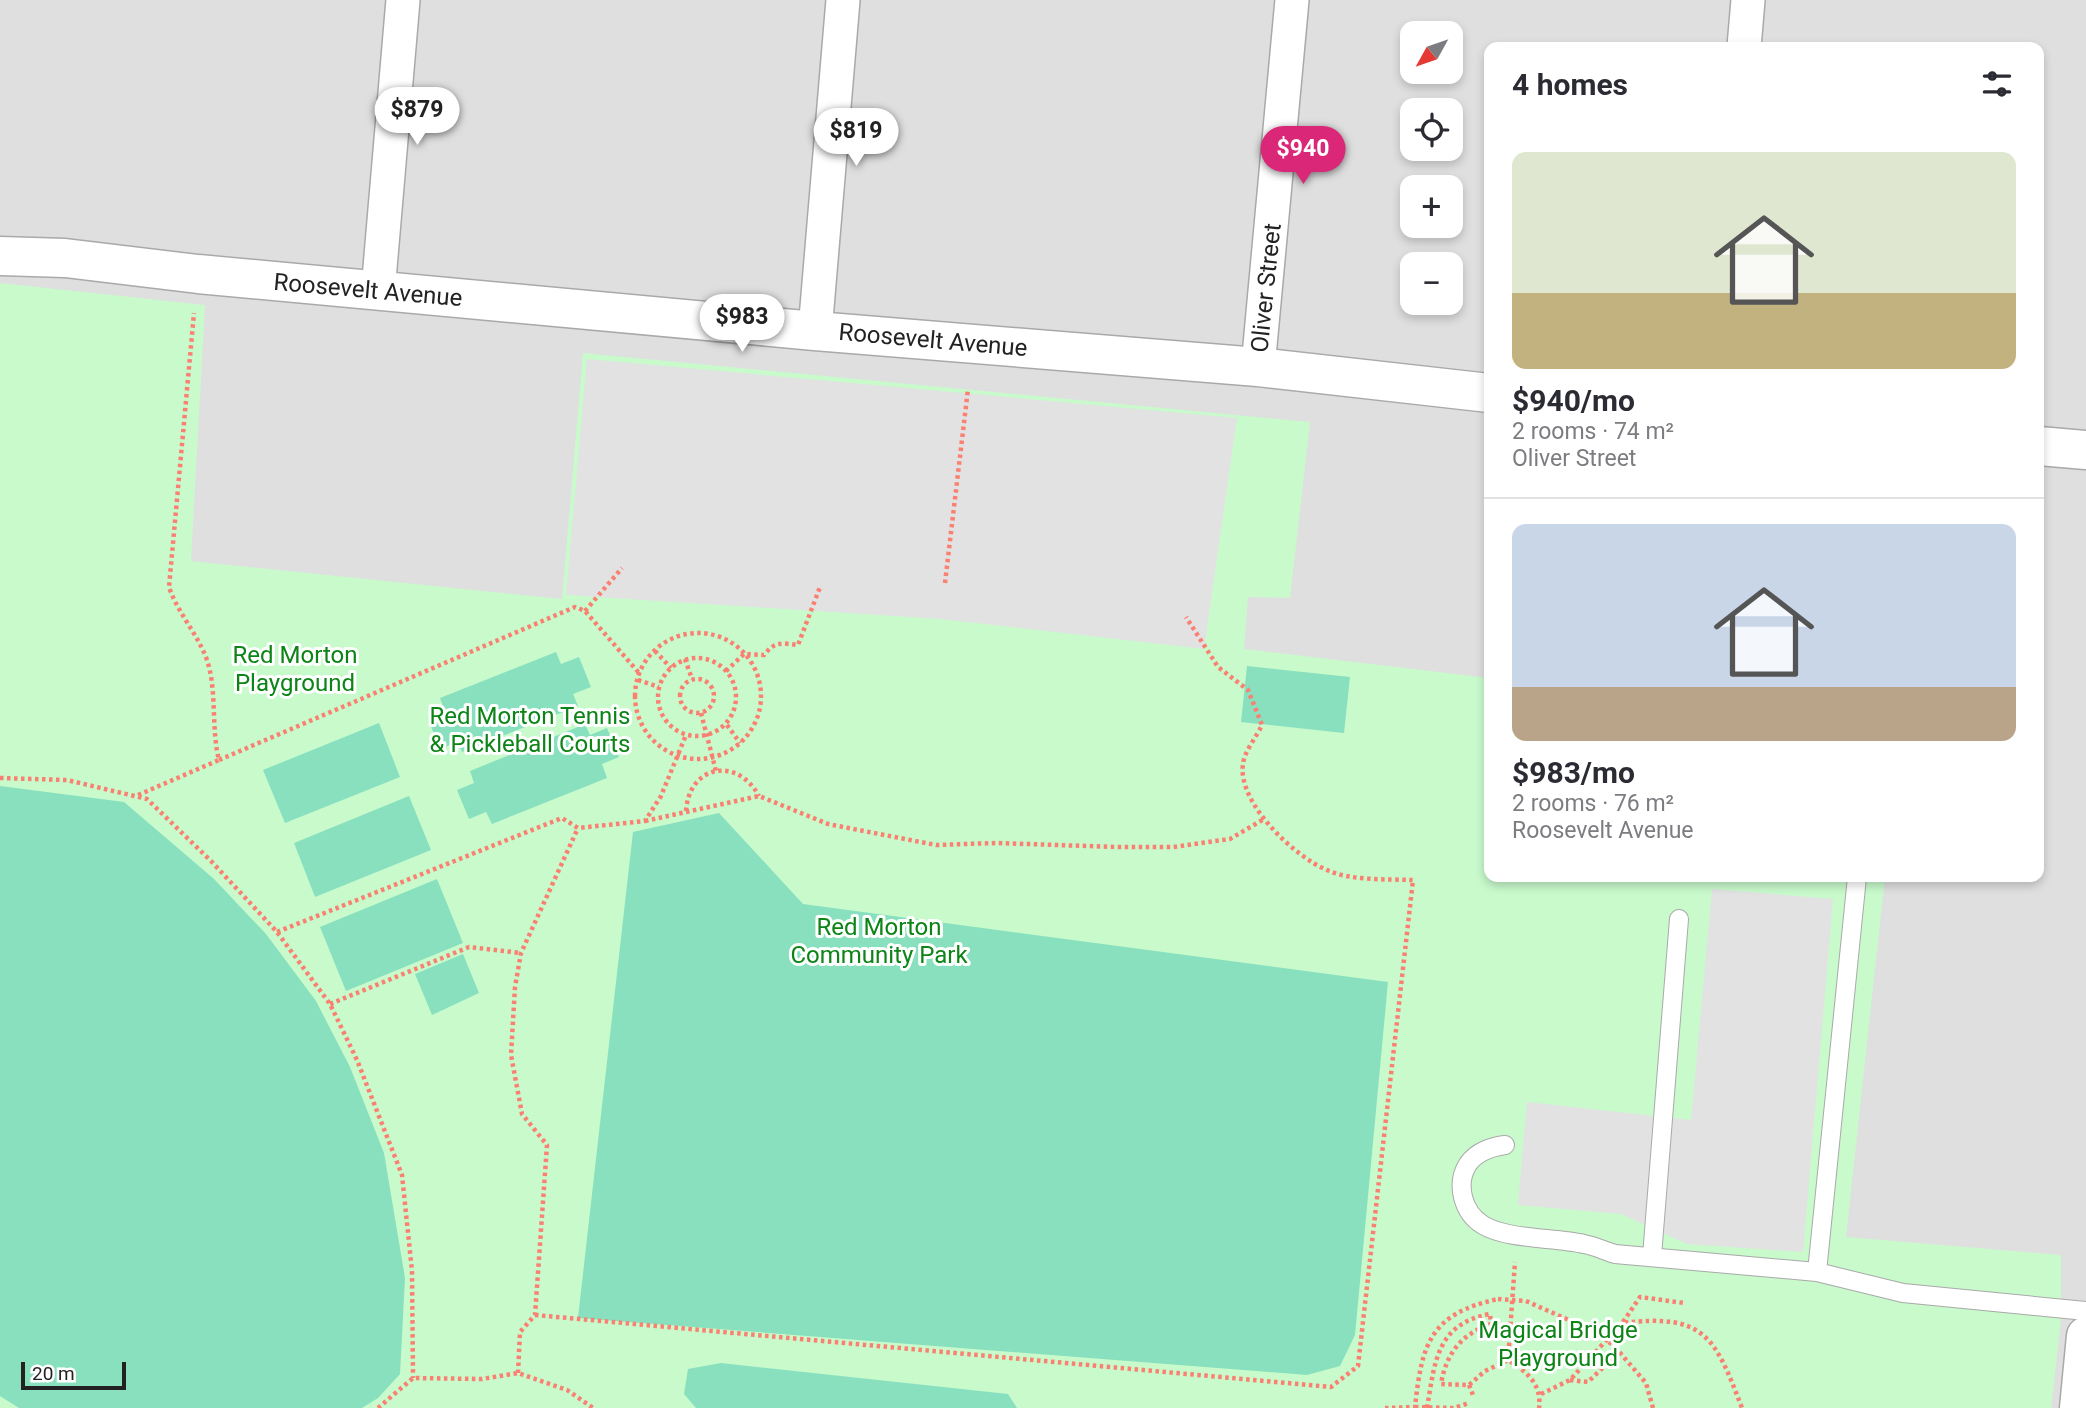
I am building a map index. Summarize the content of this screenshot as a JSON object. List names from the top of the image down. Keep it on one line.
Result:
{"streets":{"street":["Oliver Street","Roosevelt Avenue"]},"crossings":[["Oliver Street","Roosevelt Avenue"]],"parks":["Red Morton Playground","Red Morton Tennis & Pickleball Courts","Red Morton Community Park","Magical Bridge Playground"],"scale_bar":"20 m","north":"bottom left","page":{"map_buttons":["+","−"],"heading":"4 homes","price":["$879","$819","$940","$983"],"list":[{"name":"$940/mo","note":"2 rooms · 74 m² · Oliver Street"},{"name":"$983/mo","note":"2 rooms · 76 m² · Roosevelt Avenue"}],"scale":"20 m"}}
